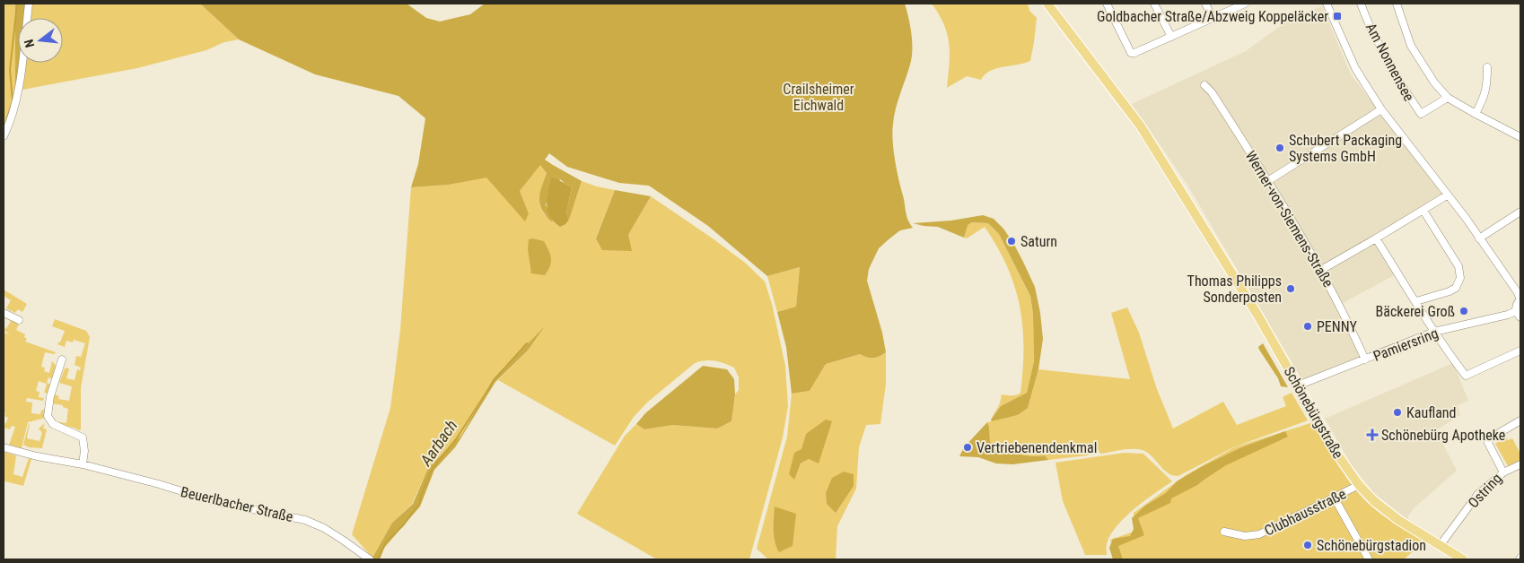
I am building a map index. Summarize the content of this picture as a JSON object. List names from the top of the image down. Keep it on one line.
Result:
{"streets":{"main road":["Schönebürgstraße"],"street":["Am Nonnensee","Werner-von-Siemens-Straße","Pamiersring","Ostring","Beuerlbacher Straße","Clubhausstraße"]},"crossings":[["Werner-von-Siemens-Straße","Pamiersring"],["Pamiersring","Schönebürgstraße"],["Schönebürgstraße","Ostring"],["Schönebürgstraße","Clubhausstraße"]],"water":["Aarbach"],"parks":["Crailsheimer Eichwald"],"places":{"transit":["Goldbacher Straße/Abzweig Koppeläcker"],"other":["Schubert Packaging Systems GmbH","Saturn","Thomas Philipps Sonderposten","Bäckerei Groß","PENNY","Kaufland","Vertriebenendenkmal","Schönebürgstadion"],"health":["Schönebürg Apotheke"]},"north":"left"}
